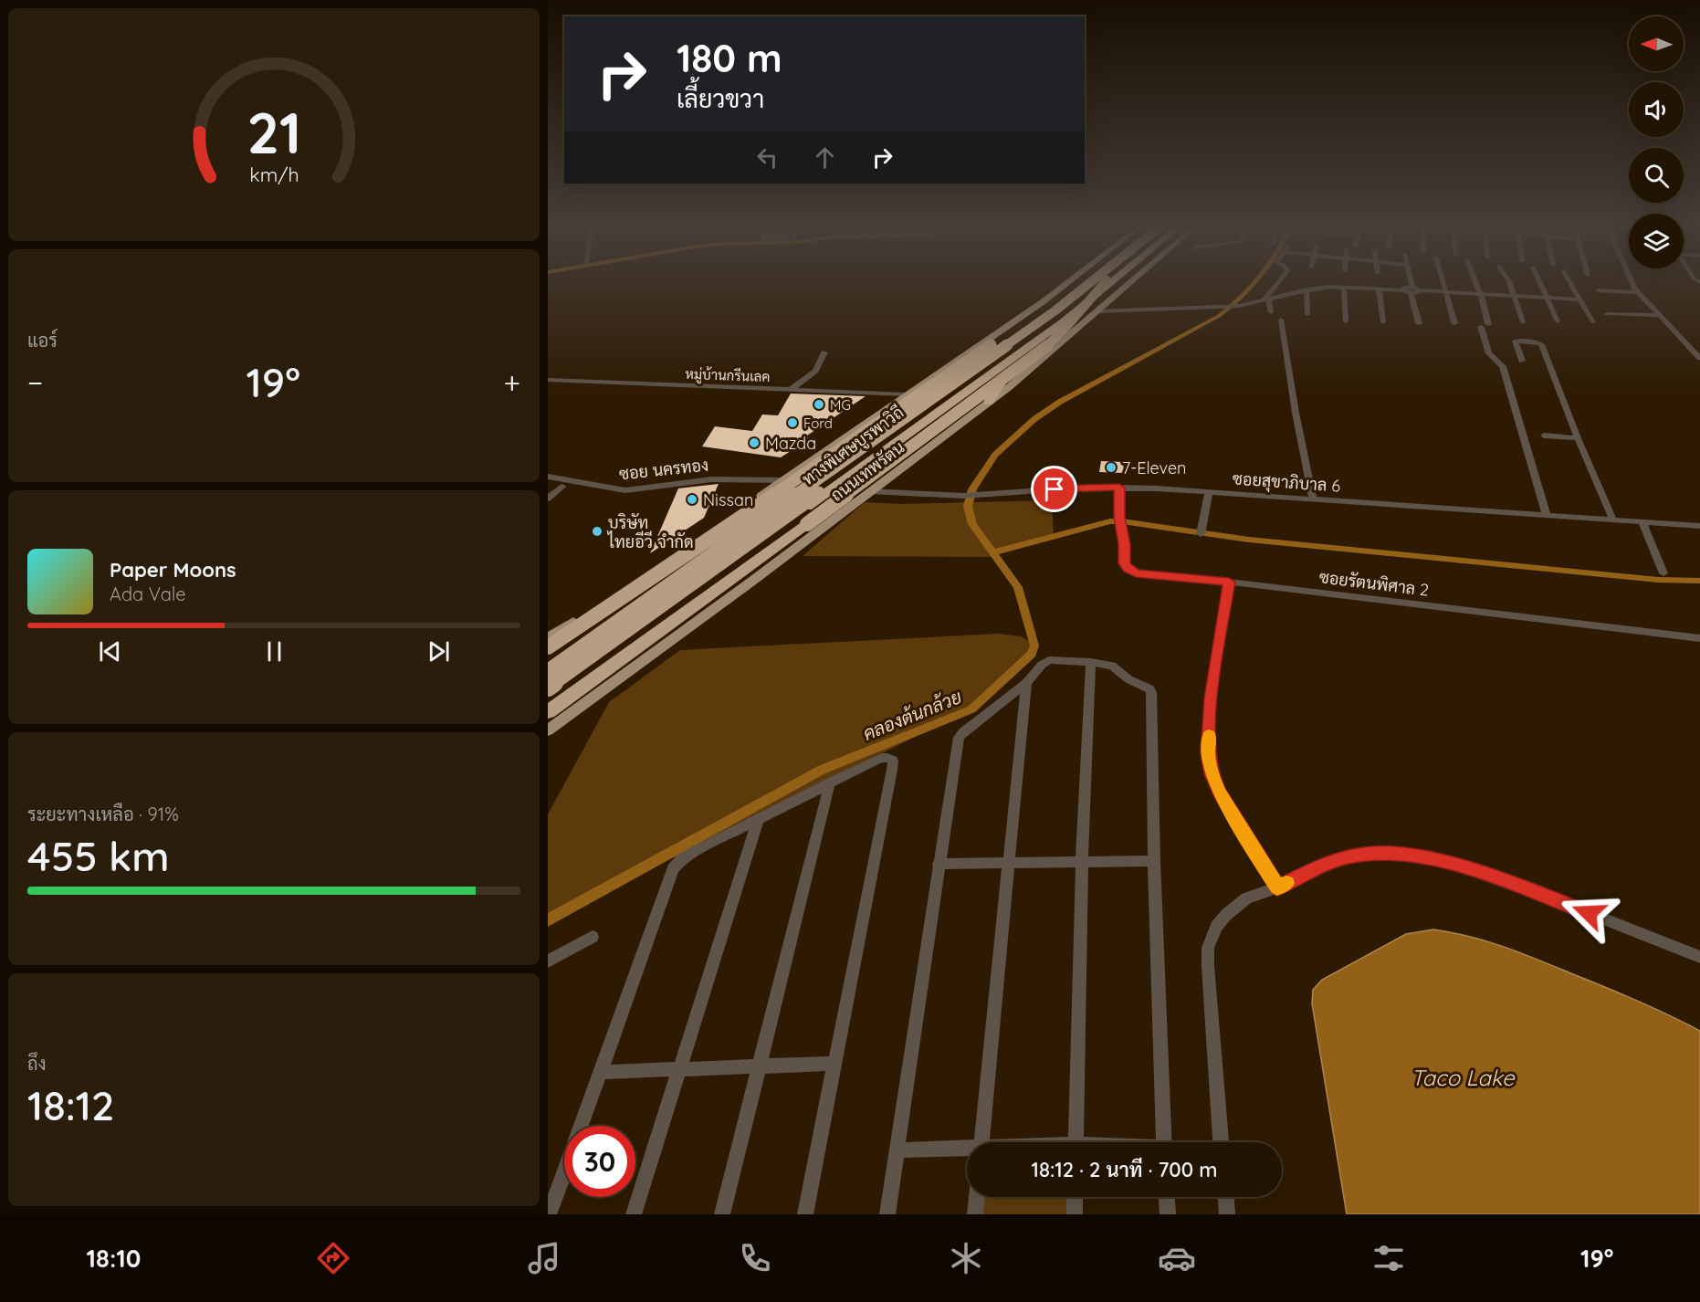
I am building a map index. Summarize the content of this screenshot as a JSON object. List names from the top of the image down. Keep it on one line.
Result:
{"streets":{"highway":["ทางพิเศษบูรพาวิถี","ถนนเทพรัตน"],"street":["หมู่บ้านกรีนเลค","ซอย นครทอง","ซอยสุขาภิบาล 6","ซอยรัตนพิศาล 2"]},"crossings":[["ถนนเทพรัตน","ซอยสุขาภิบาล 6"],["ซอยสุขาภิบาล 6","ซอยรัตนพิศาล 2"]],"water":["คลองต้นกล้วย","Taco Lake"],"places":["MG","Ford","Mazda","7-Eleven","Nissan","บริษัท ไทยอีวี จำกัด"],"north":"left","page":{"turn":["180 m","เลี้ยวขวา"],"tile":["แอร์",["ระยะทางเหลือ · 91%","455 km"],["ถึง","18:12"]],"heat":["−","19°","+"],"song":["Paper Moons","Ada Vale"],"limit":"30","trip":"18:12 · 2 นาที · 700 m","tabs":["18:10","19°"],"gauge":["21","km/h"]}}
